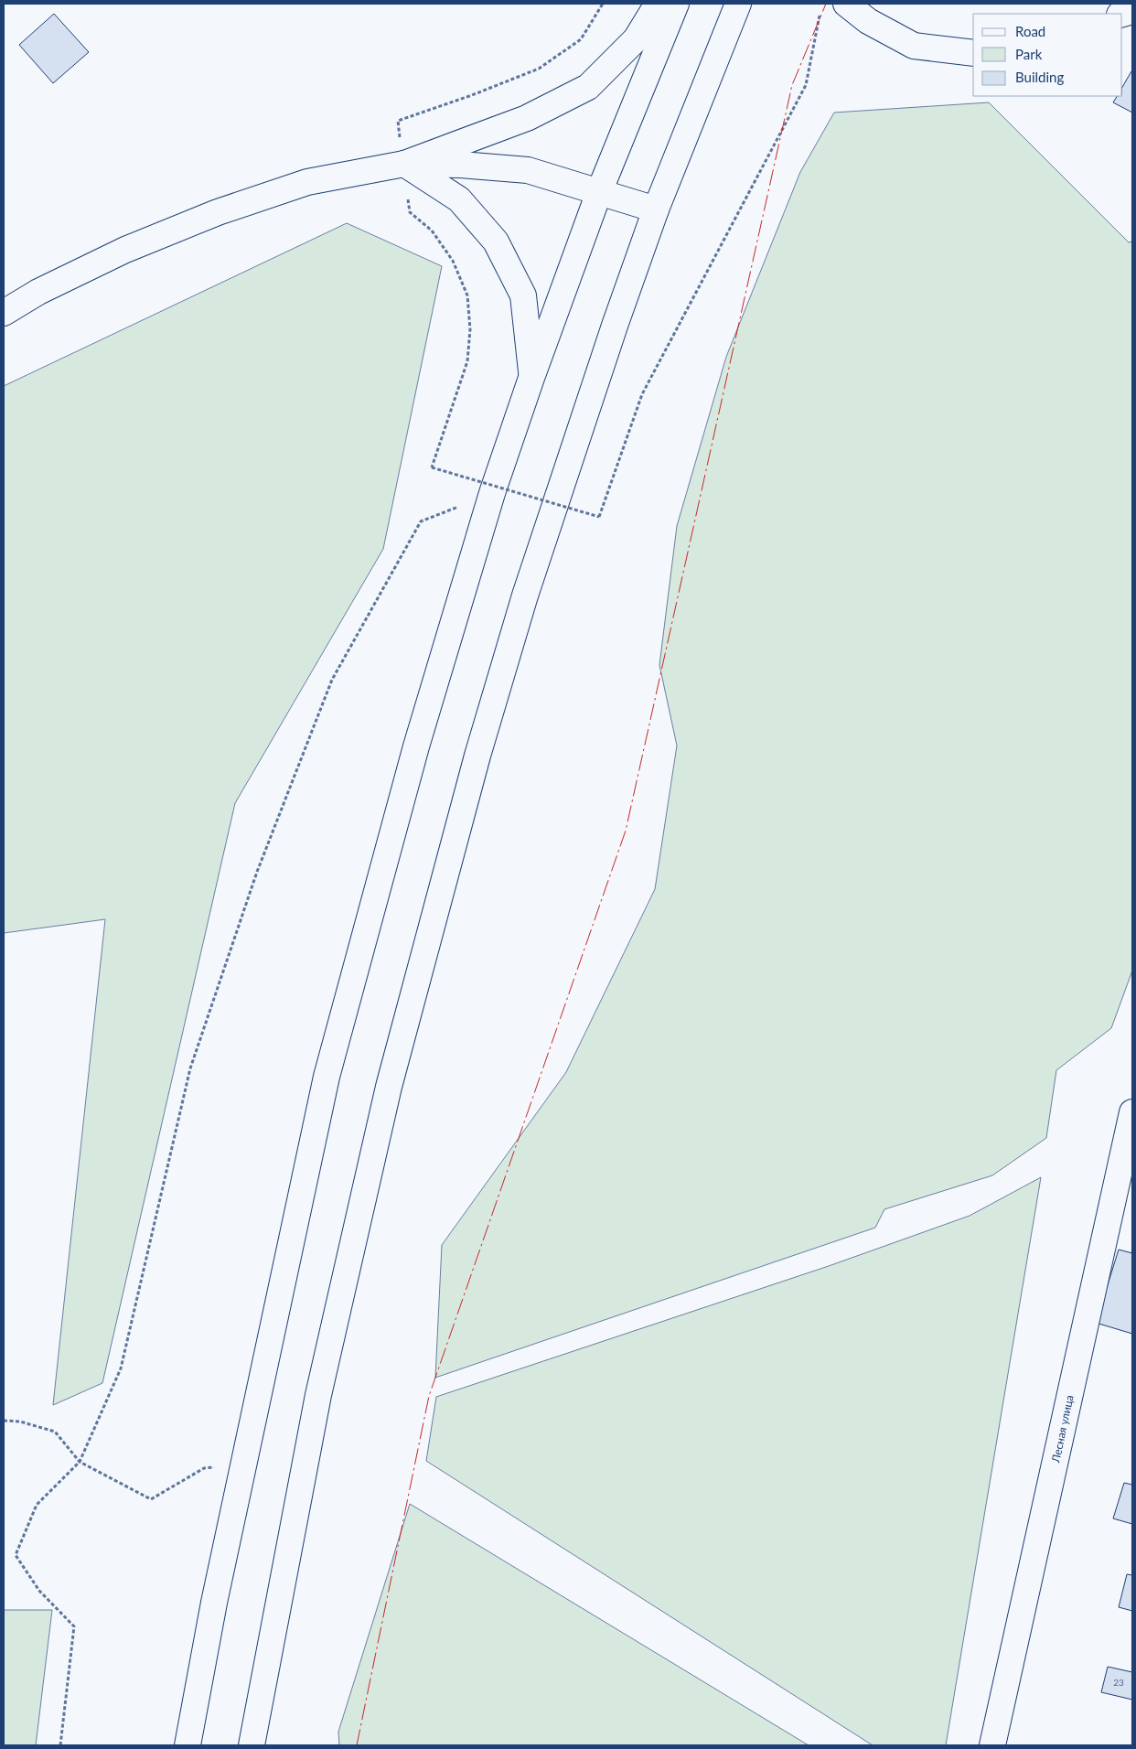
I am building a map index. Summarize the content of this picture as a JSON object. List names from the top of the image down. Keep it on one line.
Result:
{"streets":{"main road":["Лесная улица"]},"house_numbers":["23"],"legend":["Road","Park","Building"]}
